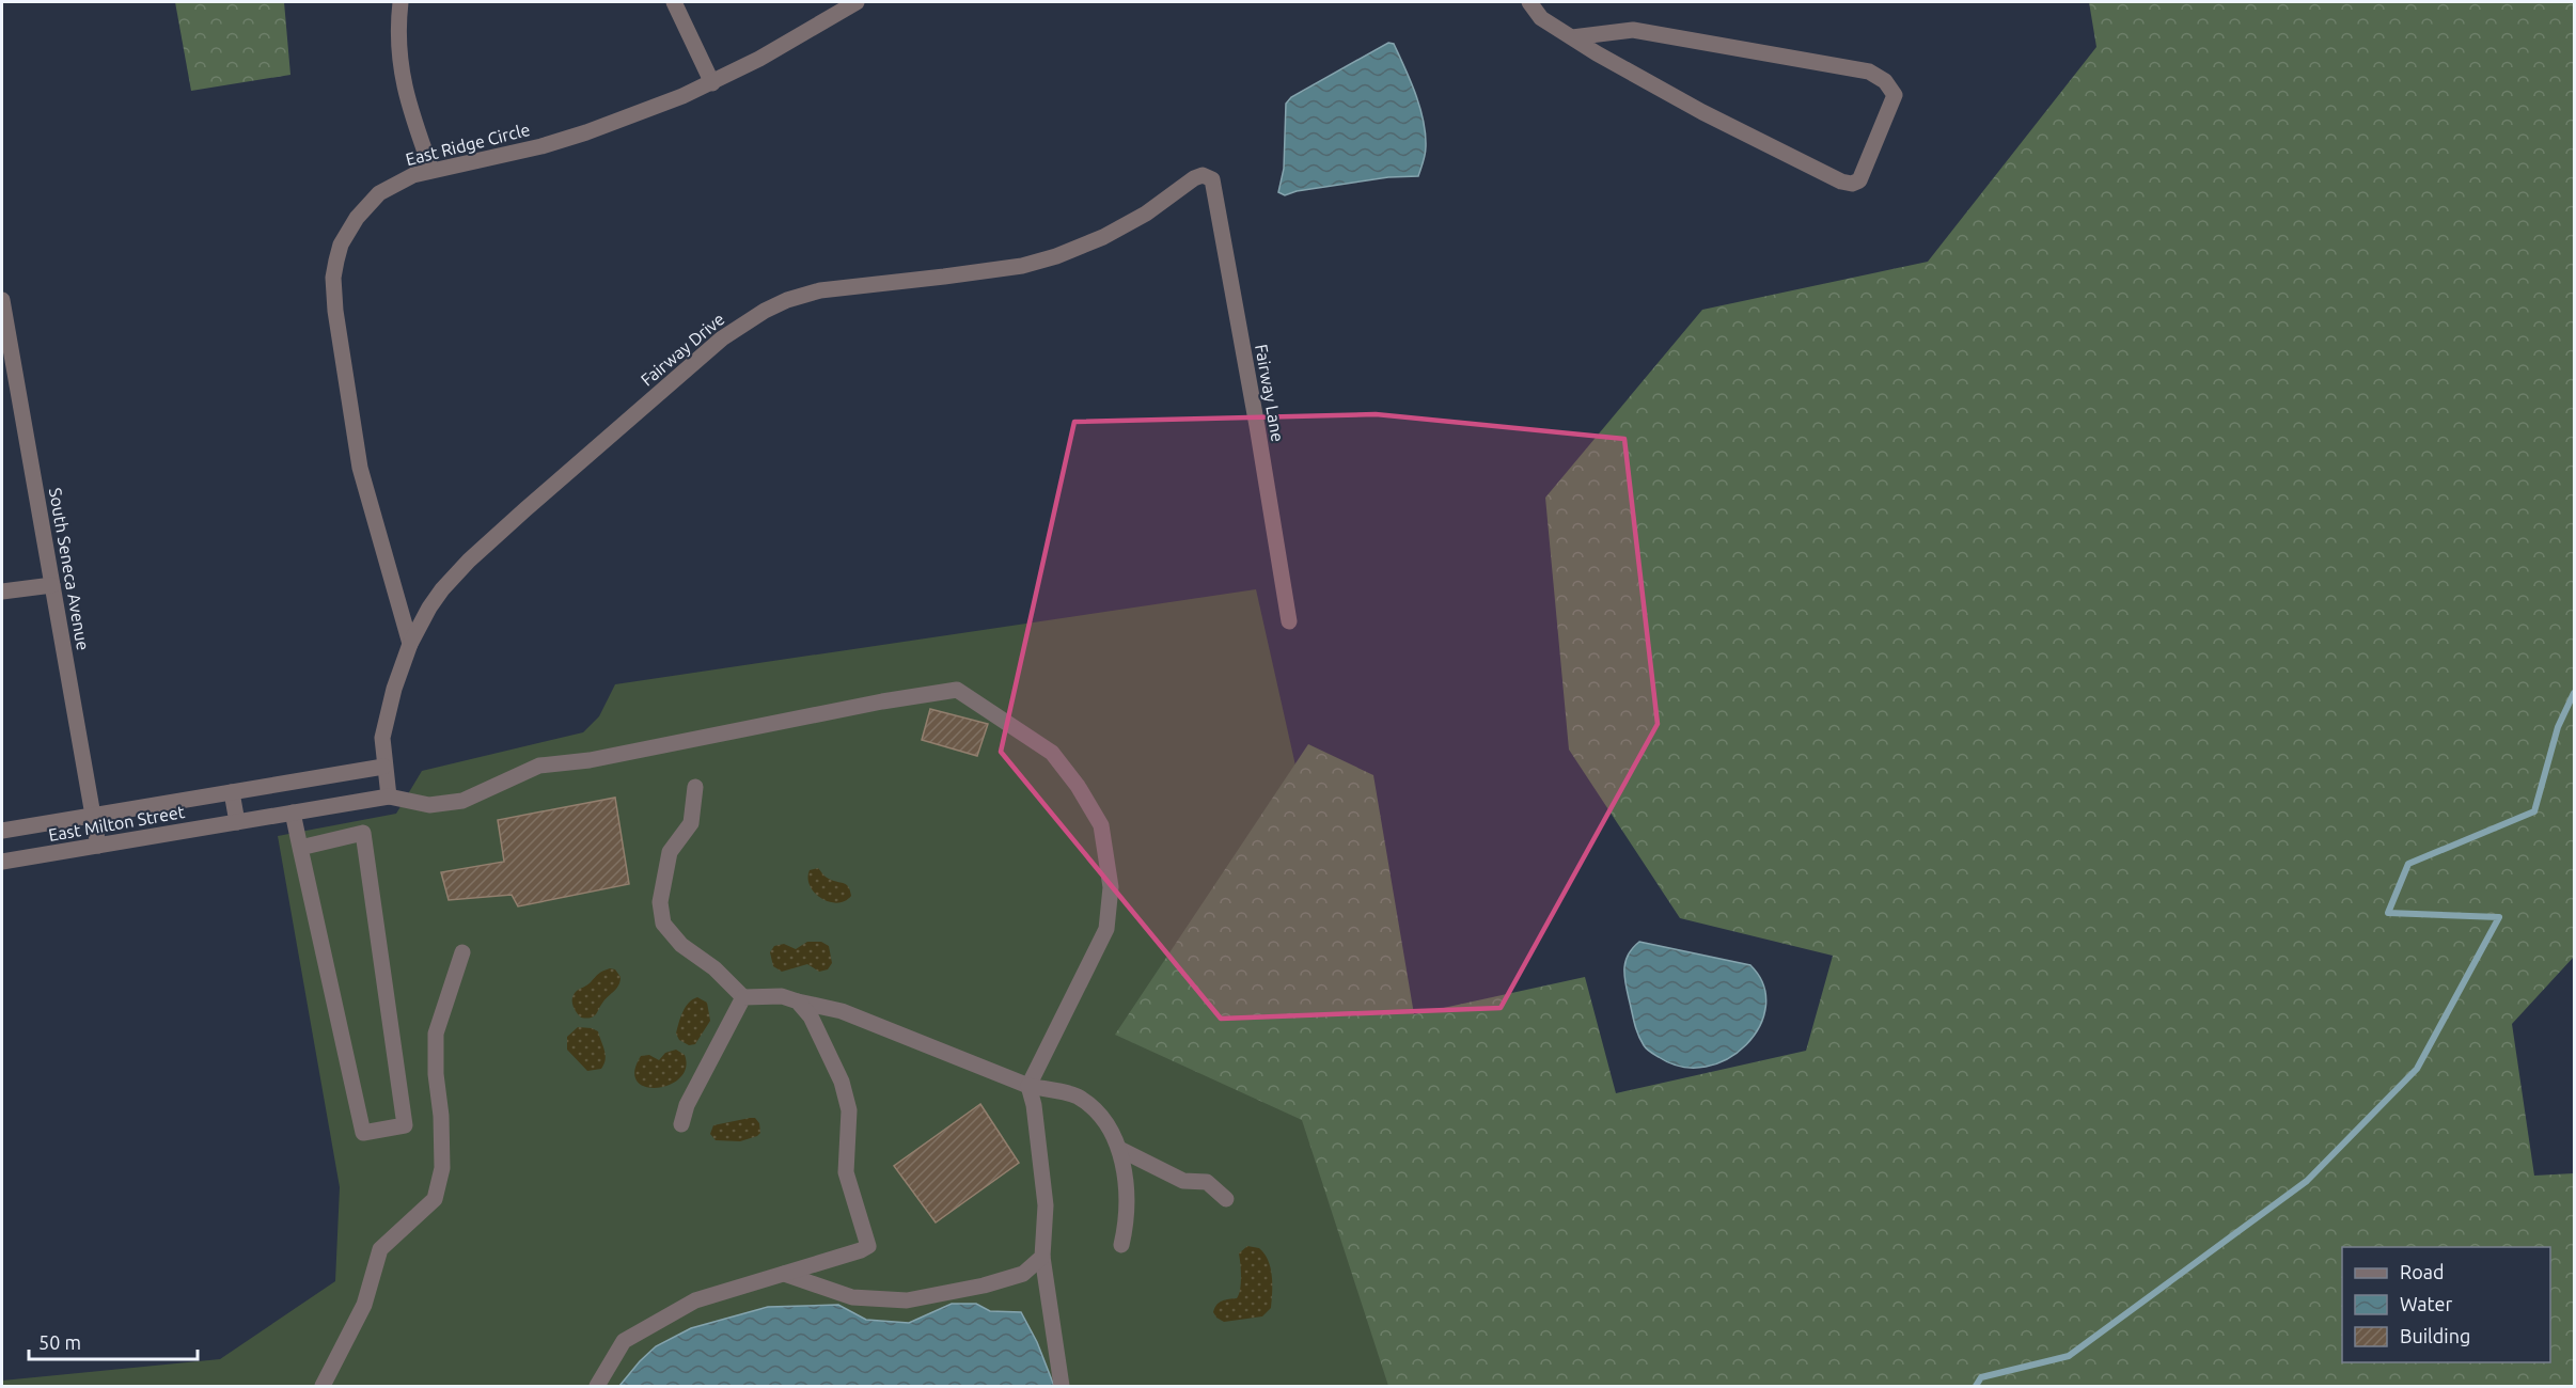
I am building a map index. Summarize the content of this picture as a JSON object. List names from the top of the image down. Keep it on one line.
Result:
{"streets":{"street":["East Ridge Circle","Fairway Drive","Fairway Lane","South Seneca Avenue","East Milton Street"]},"crossings":[["East Ridge Circle","Fairway Drive"],["Fairway Drive","Fairway Lane"],["South Seneca Avenue","East Milton Street"]],"legend":["Road","Water","Building"],"scale_bar":"50 m"}
